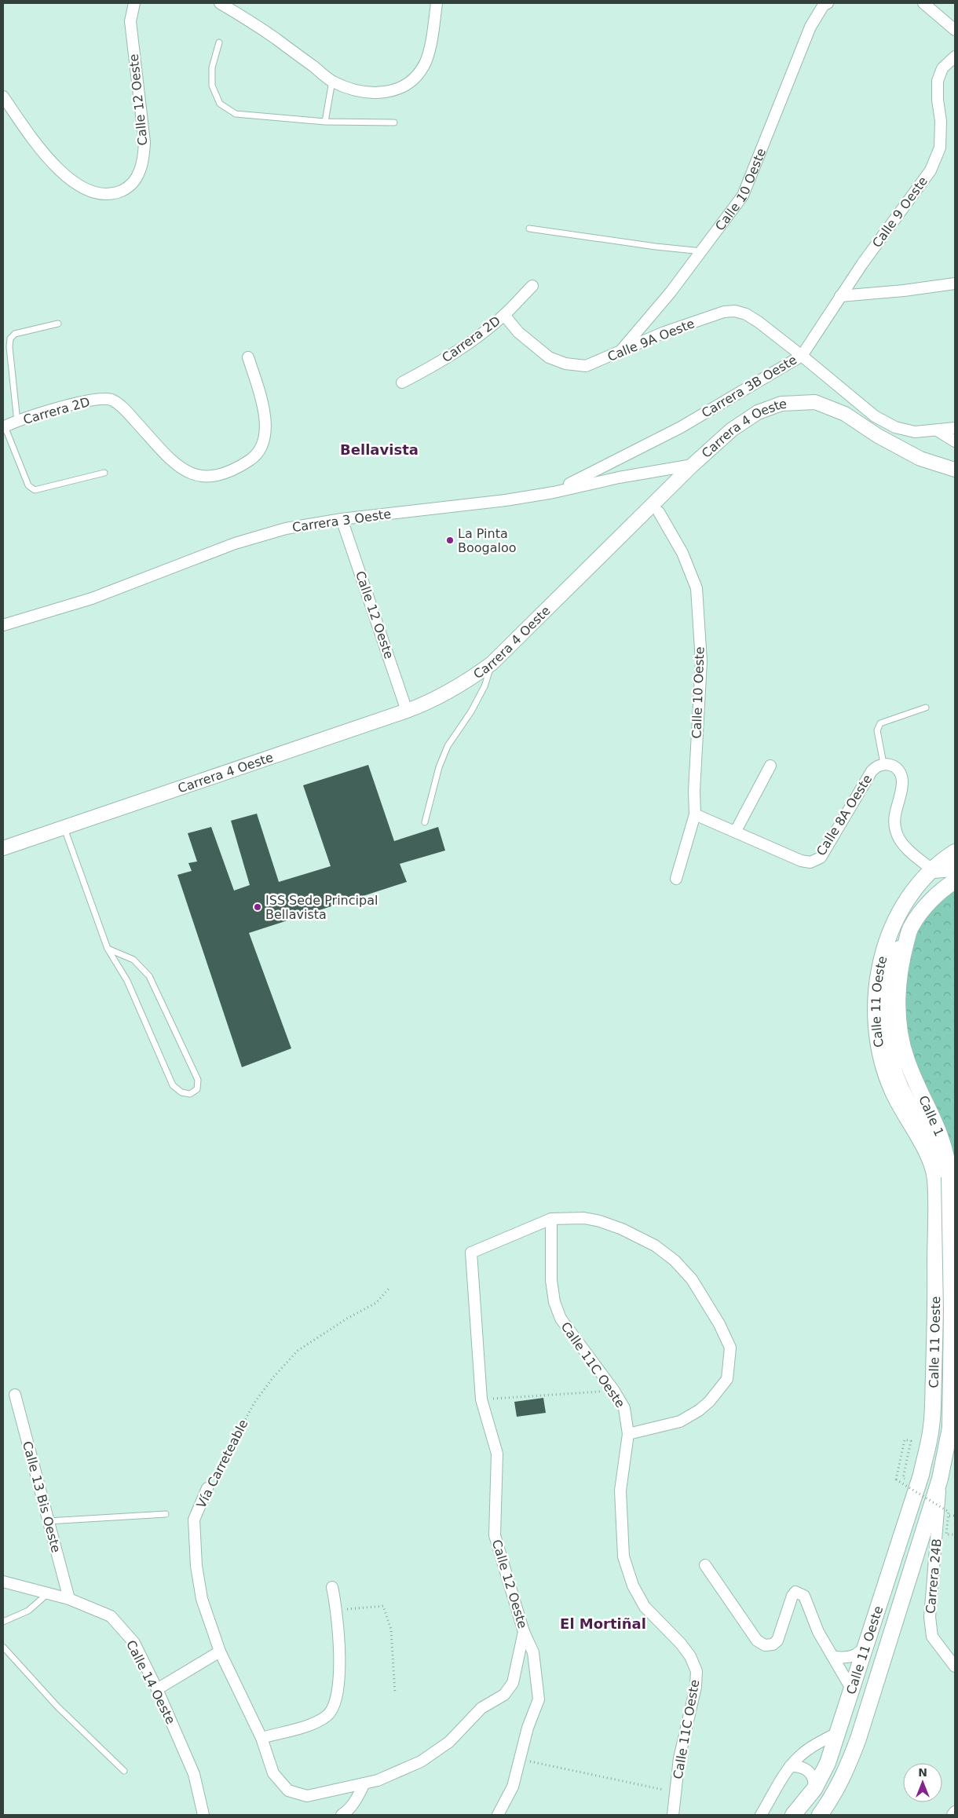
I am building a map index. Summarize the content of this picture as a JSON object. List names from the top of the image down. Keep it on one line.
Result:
{"streets":{"main road":["Calle 11 Oeste","Calle 1"],"street":["Calle 12 Oeste","Calle 10 Oeste","Calle 9 Oeste","Carrera 2D","Calle 9A Oeste","Carrera 3B Oeste","Carrera 4 Oeste","Carrera 3 Oeste","Calle 8A Oeste","Calle 11C Oeste","Vía Carreteable","Calle 13 Bis Oeste","Carrera 24B","Calle 14 Oeste"]},"crossings":[["Calle 12 Oeste","Carrera 4 Oeste"],["Calle 12 Oeste","Carrera 3 Oeste"],["Calle 12 Oeste","Calle 11C Oeste"],["Calle 12 Oeste","Vía Carreteable"],["Calle 10 Oeste","Calle 9A Oeste"],["Calle 9 Oeste","Calle 9A Oeste"],["Calle 9 Oeste","Carrera 3B Oeste"],["Carrera 2D","Calle 9A Oeste"],["Calle 9A Oeste","Carrera 3B Oeste"],["Carrera 3B Oeste","Carrera 3 Oeste"],["Carrera 4 Oeste","Carrera 3 Oeste"],["Calle 8A Oeste","Calle 11 Oeste"],["Calle 11 Oeste","Calle 1"],["Calle 11 Oeste","Carrera 24B"],["Calle 13 Bis Oeste","Calle 14 Oeste"]],"districts":["Bellavista","El Mortiñal"],"places":["La Pinta Boogaloo","ISS Sede Principal Bellavista"],"north":"top"}
